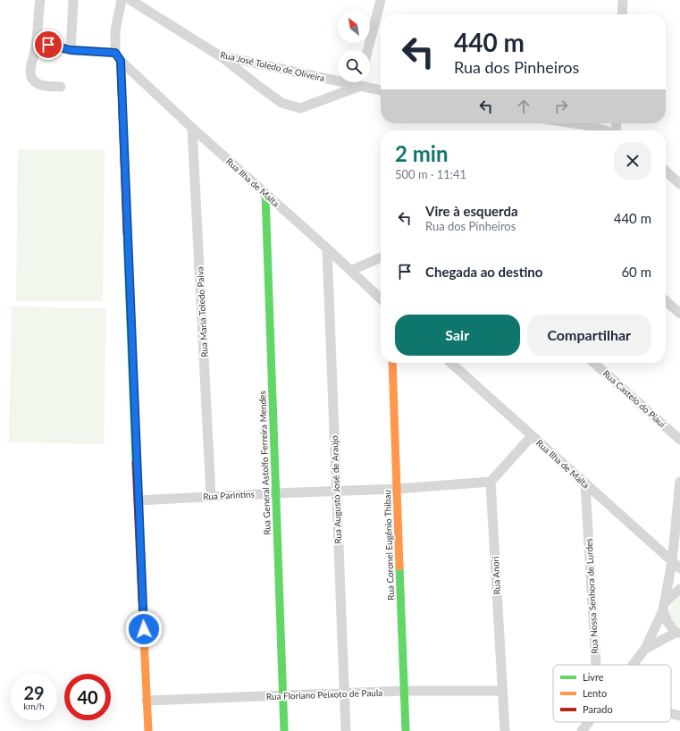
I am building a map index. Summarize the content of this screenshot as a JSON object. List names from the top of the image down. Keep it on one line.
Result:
{"streets":{"street":["Rua José Toledo de Oliveira","Rua Ilha de Malta","Rua Maria Toledo Paiva","Rua Castelo do Piauí","Rua General Astolfo Ferreira Mendes","Rua Augusto José de Araújo","Rua Parintins","Rua Coronel Eugênio Thibau","Rua Anori","Rua Nossa Senhora de Lurdes","Rua Floriano Peixoto de Paula"]},"crossings":[["Rua Ilha de Malta","Rua Maria Toledo Paiva"],["Rua Ilha de Malta","Rua General Astolfo Ferreira Mendes"],["Rua Ilha de Malta","Rua Augusto José de Araújo"],["Rua Ilha de Malta","Rua Nossa Senhora de Lurdes"],["Rua Maria Toledo Paiva","Rua Parintins"],["Rua General Astolfo Ferreira Mendes","Rua Parintins"],["Rua General Astolfo Ferreira Mendes","Rua Floriano Peixoto de Paula"],["Rua Augusto José de Araújo","Rua Parintins"],["Rua Augusto José de Araújo","Rua Floriano Peixoto de Paula"],["Rua Parintins","Rua Coronel Eugênio Thibau"],["Rua Parintins","Rua Anori"],["Rua Coronel Eugênio Thibau","Rua Floriano Peixoto de Paula"],["Rua Anori","Rua Floriano Peixoto de Paula"]],"legend":["Livre","Lento","Parado"],"north":"top left","page":{"turn":["440 m","Rua dos Pinheiros"],"heading":["2 min","500 m · 11:41"],"list":[{"name":"Vire à esquerda","note":"Rua dos Pinheiros","value":"440 m"},{"name":"Chegada ao destino","value":"60 m"}],"buttons":["Sair","Compartilhar"],"speed":"29 km/h","limit":"40"}}
